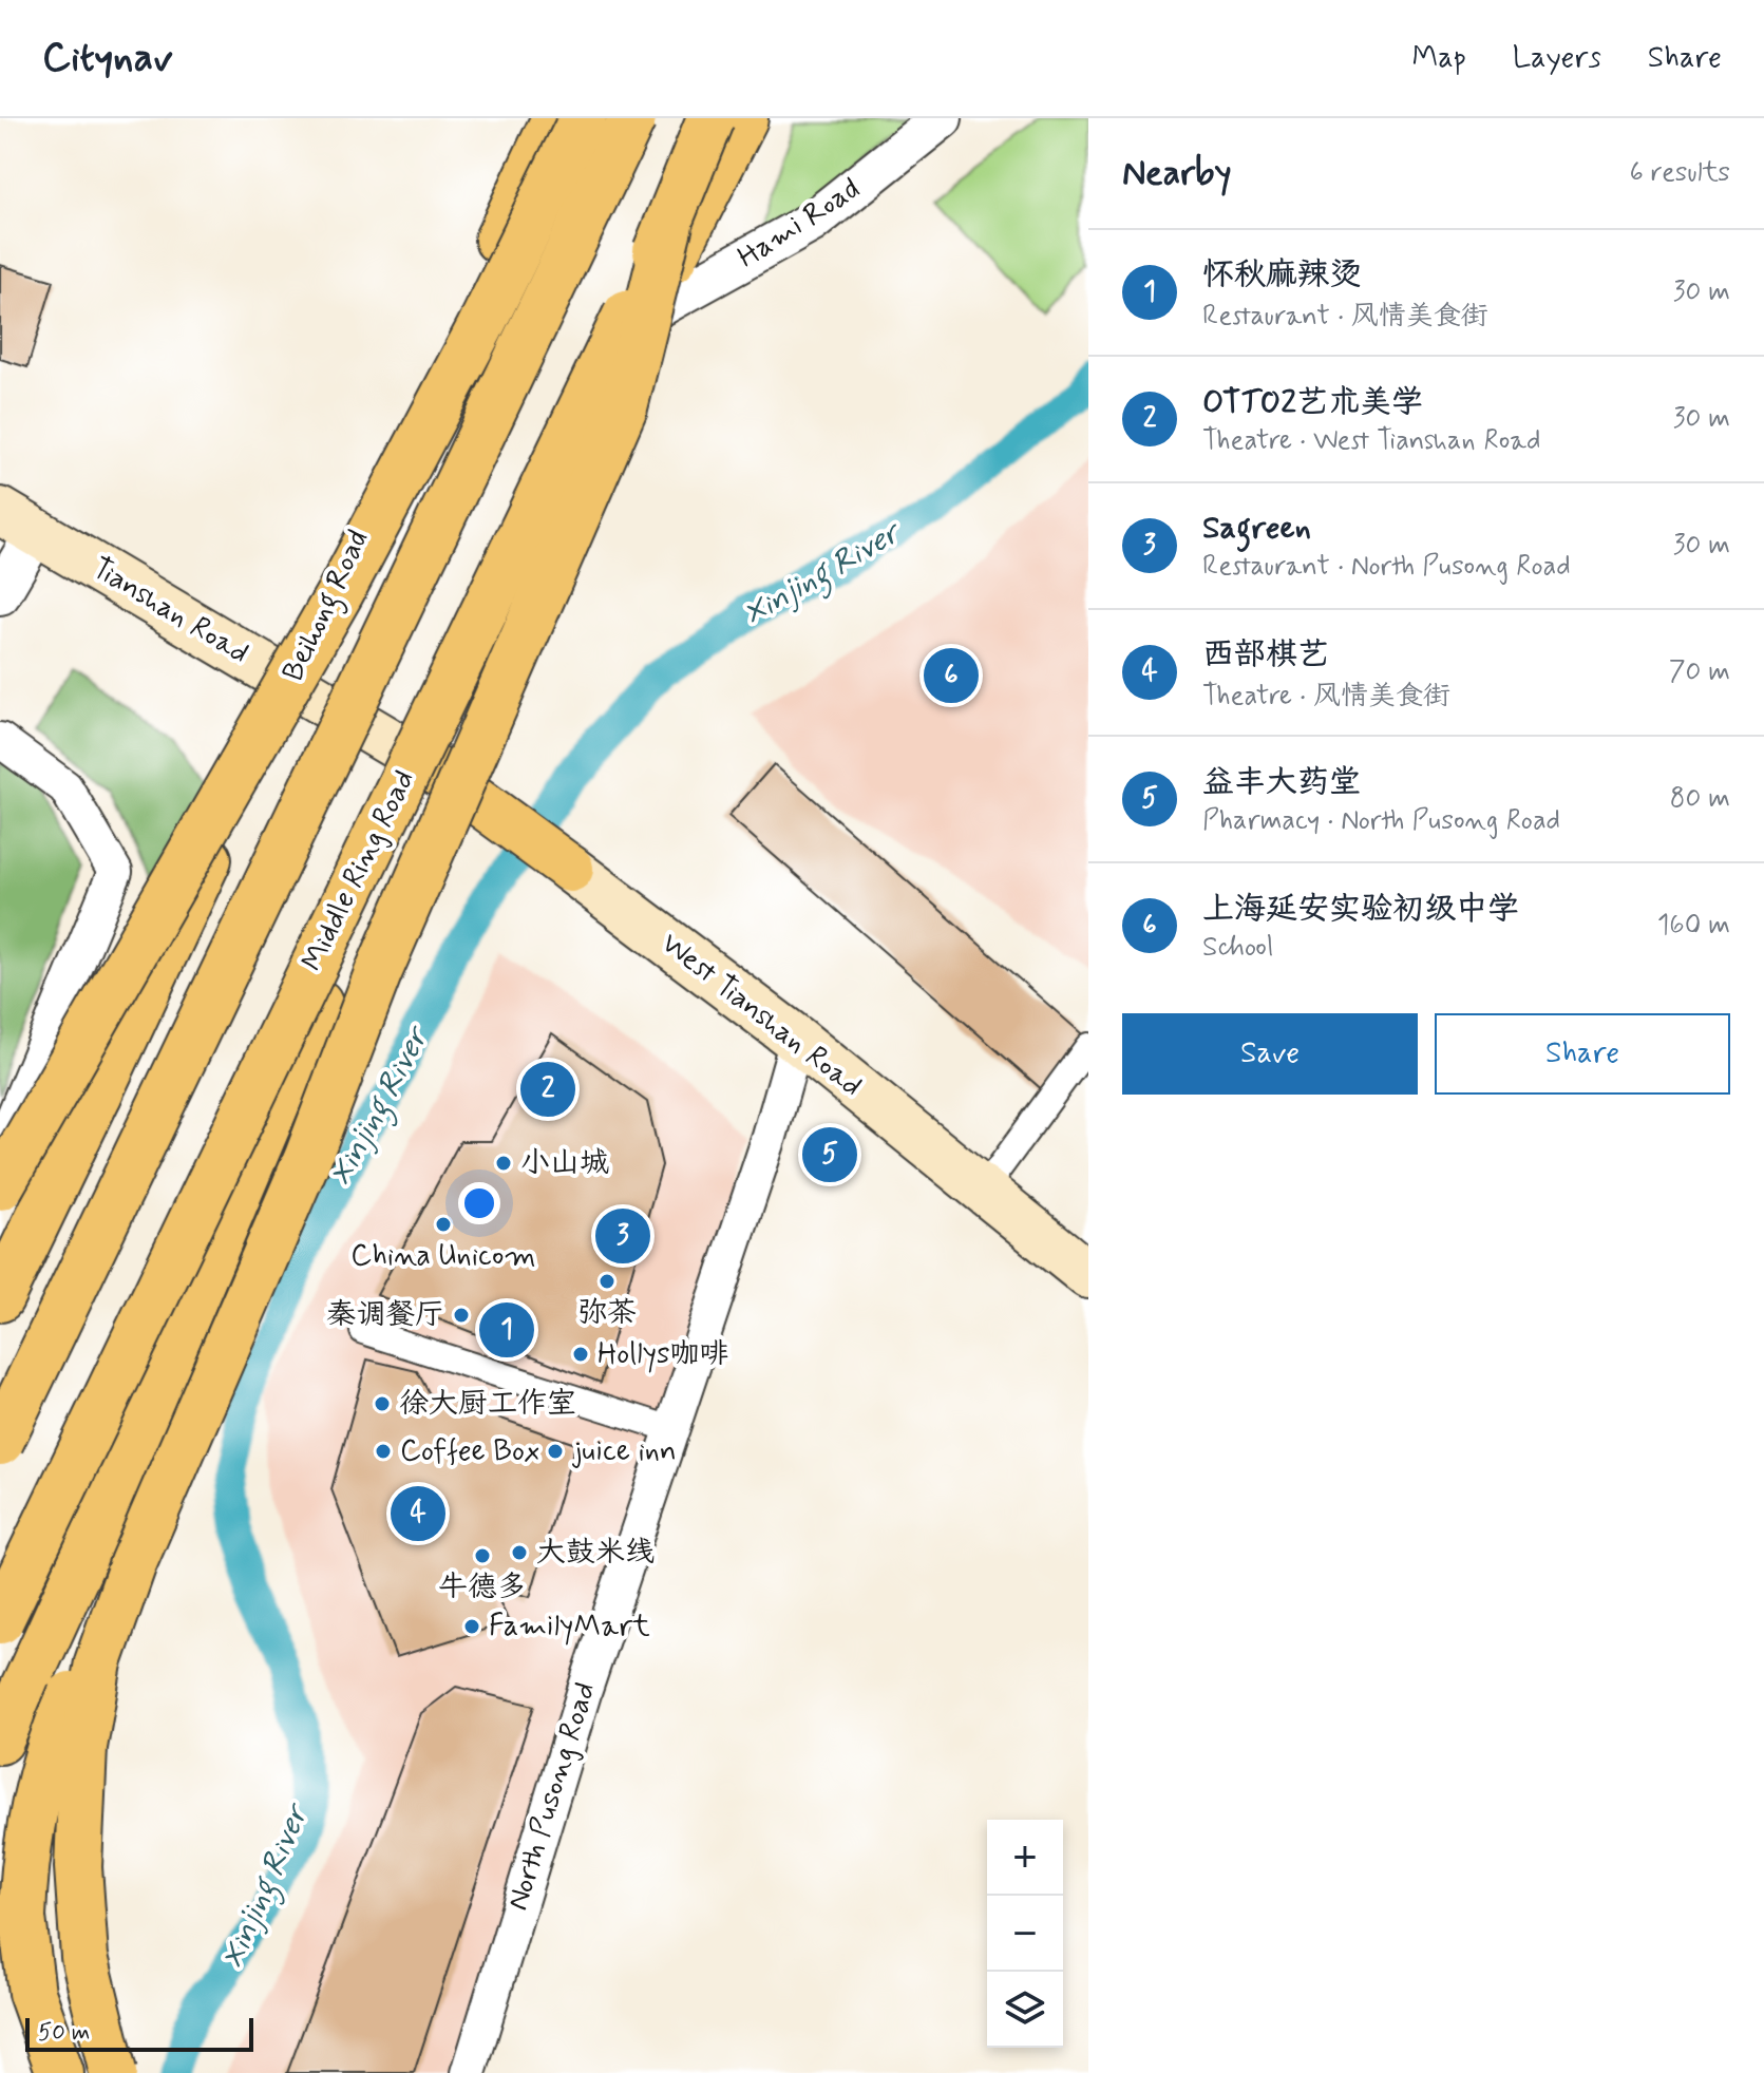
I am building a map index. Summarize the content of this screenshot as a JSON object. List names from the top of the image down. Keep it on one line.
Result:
{"streets":{"main road":["Beihong Road","Tianshan Road","Middle Ring Road","West Tianshan Road"],"street":["Hami Road","North Pusong Road"]},"crossings":[["Beihong Road","Tianshan Road"],["Tianshan Road","West Tianshan Road"],["West Tianshan Road","North Pusong Road"]],"water":["Xinjing River"],"places":["小山城","China Unicom","弥茶","秦调餐厅","Hollys咖啡","徐大厨工作室","Coffee Box","juice inn","大鼓米线","牛德多","FamilyMart"],"scale_bar":"50 m","page":{"header":"Citynav","nav":["Map","Layers","Share"],"heading":["Nearby","6 results"],"list":[{"mark":"1","name":"怀秋麻辣烫","note":"Restaurant · 风情美食街","value":"30 m"},{"mark":"2","name":"OTTO2艺术美学","note":"Theatre · West Tianshan Road","value":"30 m"},{"mark":"3","name":"Sagreen","note":"Restaurant · North Pusong Road","value":"30 m"},{"mark":"4","name":"西部棋艺","note":"Theatre · 风情美食街","value":"70 m"},{"mark":"5","name":"益丰大药堂","note":"Pharmacy · North Pusong Road","value":"80 m"},{"mark":"6","name":"上海延安实验初级中学","note":"School","value":"160 m"}],"pins":["6","2","5","3","1","4"],"buttons":["Save","Share"],"map_buttons":["+","−"],"scale":"50 m"}}
